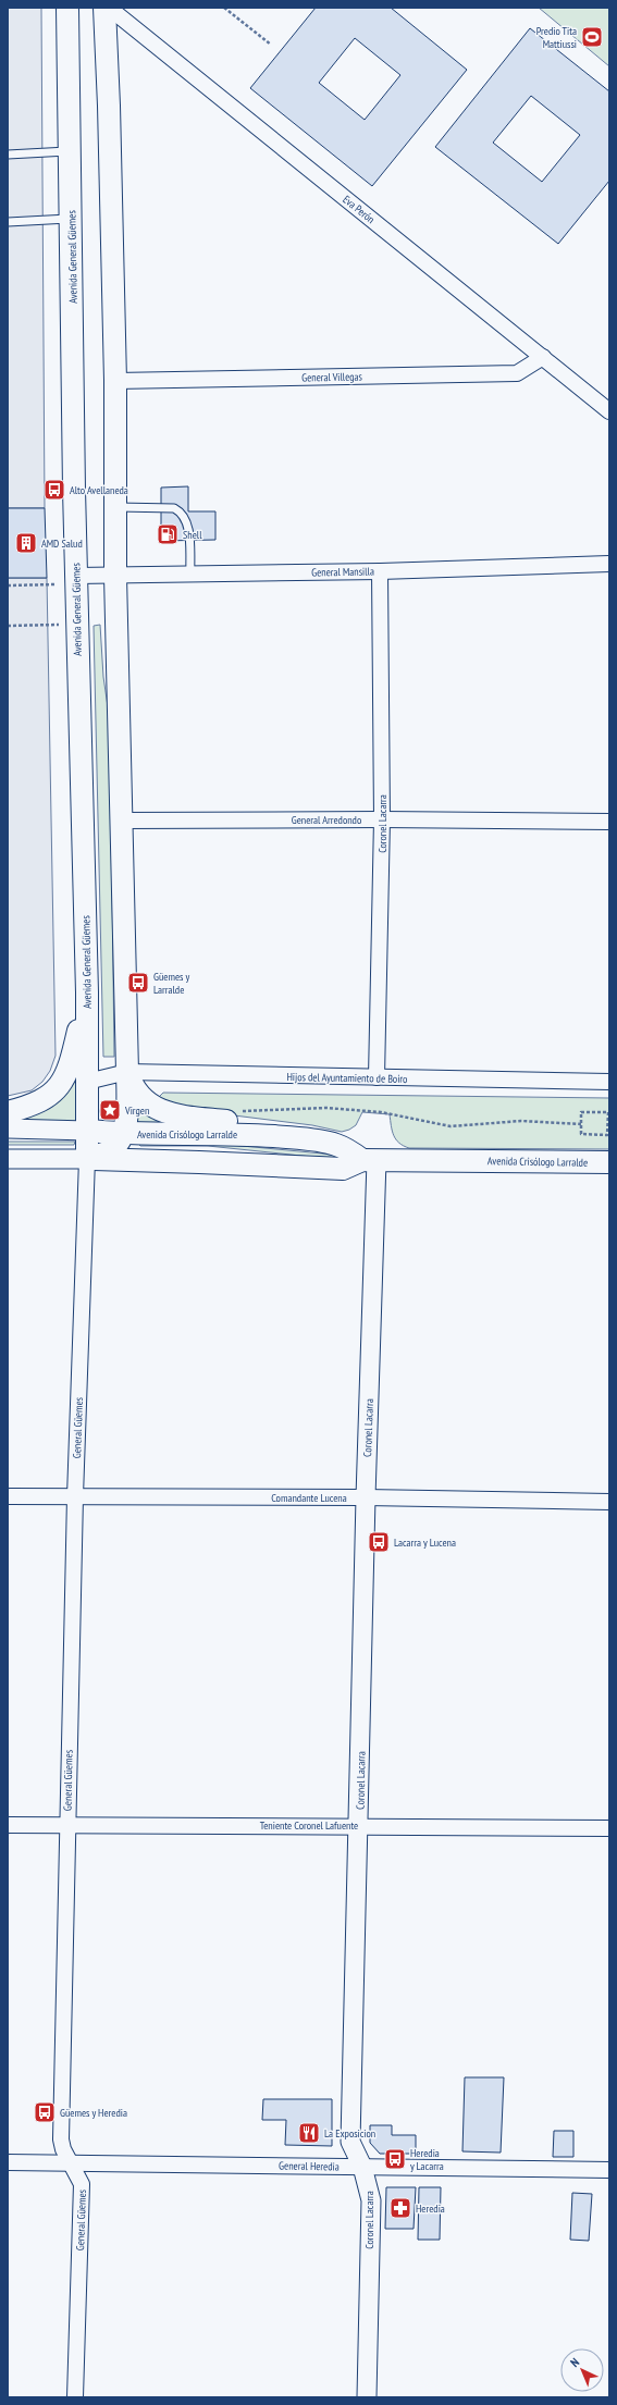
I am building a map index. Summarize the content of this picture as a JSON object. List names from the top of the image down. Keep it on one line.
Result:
{"streets":{"main road":["Avenida General Güemes","Avenida Crisólogo Larralde"],"street":["Eva Perón","General Villegas","General Mansilla","General Arredondo","Coronel Lacarra","Hijos del Ayuntamiento de Boiro","General Güemes","Comandante Lucena","Teniente Coronel Lafuente","General Heredia"]},"crossings":[["Eva Perón","General Villegas"],["Avenida General Güemes","General Mansilla"],["Avenida General Güemes","Hijos del Ayuntamiento de Boiro"],["Avenida General Güemes","Avenida Crisólogo Larralde"],["Avenida General Güemes","General Güemes"],["General Mansilla","Coronel Lacarra"],["General Arredondo","Coronel Lacarra"],["Coronel Lacarra","Hijos del Ayuntamiento de Boiro"],["Coronel Lacarra","Avenida Crisólogo Larralde"],["Coronel Lacarra","Comandante Lucena"],["Coronel Lacarra","Teniente Coronel Lafuente"],["Coronel Lacarra","General Heredia"],["Avenida Crisólogo Larralde","General Güemes"],["General Güemes","Comandante Lucena"],["General Güemes","Teniente Coronel Lafuente"],["General Güemes","General Heredia"]],"places":{"sports":["Predio Tita Mattiussi"],"bus stop":["Alto Avellaneda","Güemes y Larralde","Lacarra y Lucena","Güemes y Heredia","Heredia y Lacarra"],"fuel station":["Shell"],"building":["AMD Salud"],"place":["Virgen"],"restaurant":["La Exposicion"],"pharmacy":["Heredia"]},"north":"top left"}
